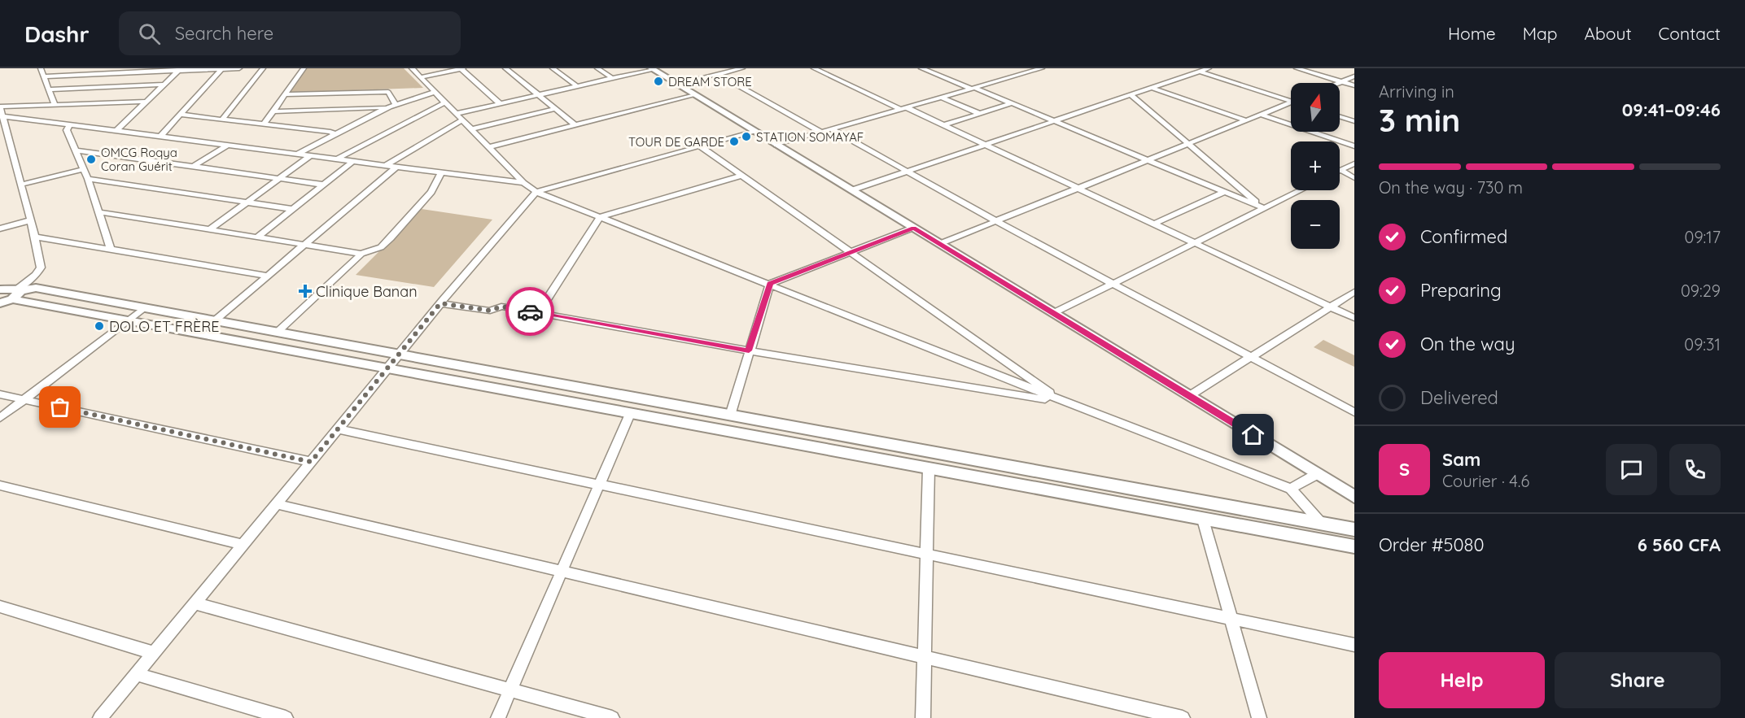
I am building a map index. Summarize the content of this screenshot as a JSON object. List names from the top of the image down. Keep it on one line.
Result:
{"places":{"other":["DREAM STORE","STATION SOMAYAF","TOUR DE GARDE","OMCG Roqya Coran Guérit","DOLO ET FRÈRE"],"health":["Clinique Banan"]},"north":"top","page":{"header":"Dashr","search":"Search here","nav":["Home","Map","About","Contact"],"heading":["3 min","Arriving in","09:41–09:46"],"panel":["Sam","Courier · 4.6","Order #5080","6 560 CFA"],"map_buttons":["+","−"],"bar":"On the way · 730 m","list":[["Confirmed","09:17"],["Preparing","09:29"],["On the way","09:31"],"Delivered"],"round":"S","buttons":["Help","Share"]}}
